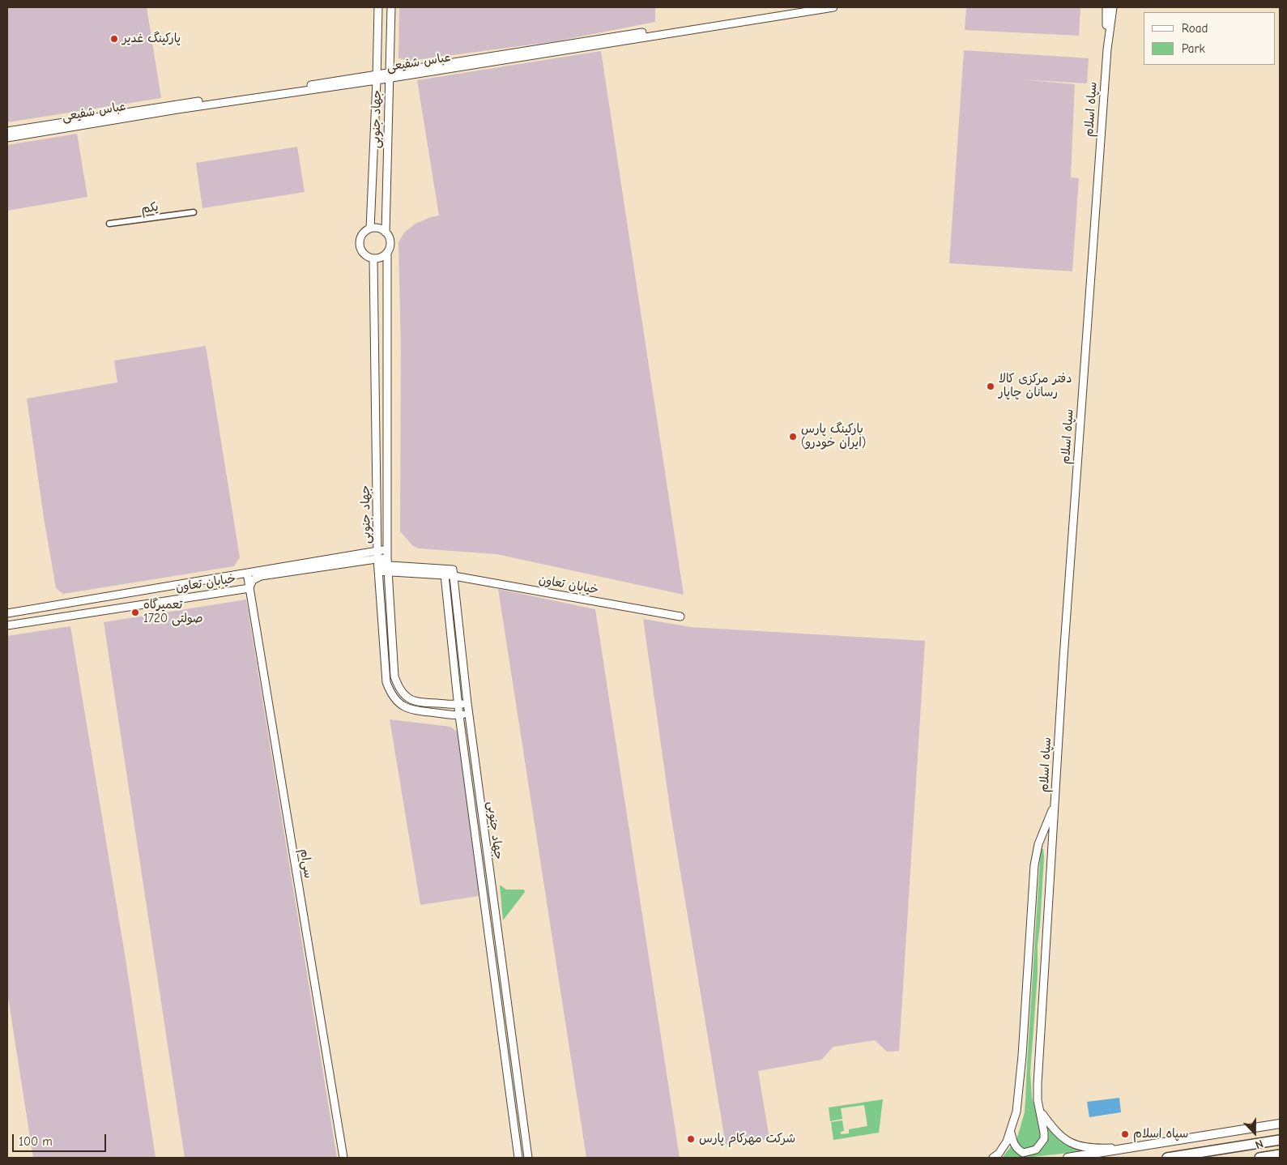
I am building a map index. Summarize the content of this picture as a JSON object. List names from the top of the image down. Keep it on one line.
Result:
{"streets":{"street":["عباس شفیعی","سپاه اسلام","جهاد جنوبی","یکم","خیابان تعاون","سی‌ام"]},"crossings":[["عباس شفیعی","جهاد جنوبی"],["جهاد جنوبی","خیابان تعاون"],["خیابان تعاون","سی‌ام"]],"places":["پارکینگ غدیر","دفتر مرکزی کالا رسانان چاپار","پارکینگ پارس (ایران خودرو)","تعمیرگاه 1720 صولتی","سپاه اسلام","شرکت مهرکام پارس"],"legend":["Road","Park"],"scale_bar":"100 m","north":"bottom"}
